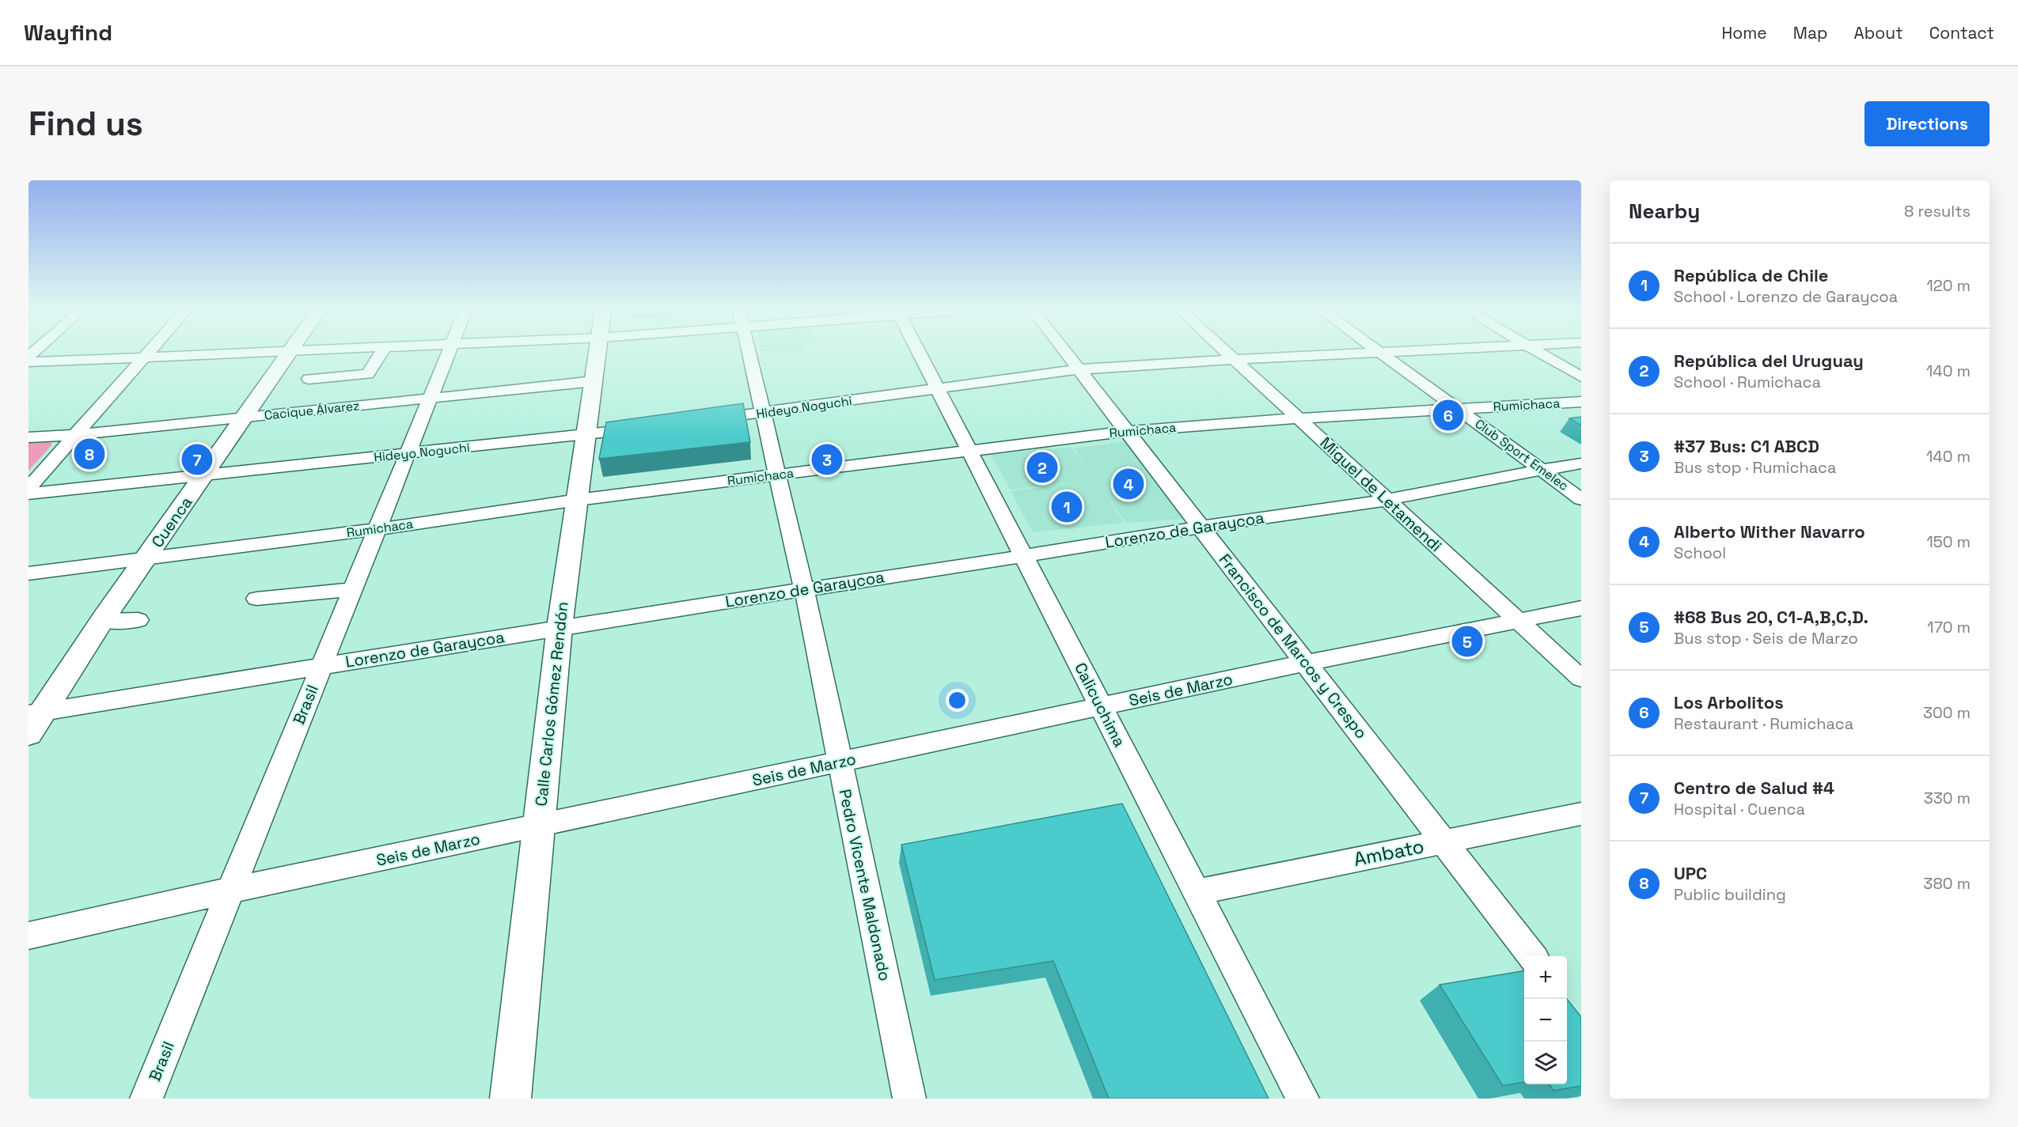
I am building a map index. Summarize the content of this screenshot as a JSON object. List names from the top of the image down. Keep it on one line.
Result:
{"streets":{"main road":["Cuenca","Calle Carlos Gómez Rendón"],"street":["Rumichaca","Hideyo Noguchi","Cacique Álvarez","Club Sport Emelec","Miguel de Letamendi","Lorenzo de Garaycoa","Francisco de Marcos y Crespo","Seis de Marzo","Brasil","Calicuchima","Ambato","Pedro Vicente Maldonado"]},"crossings":[["Rumichaca","Club Sport Emelec"],["Rumichaca","Miguel de Letamendi"],["Rumichaca","Cuenca"],["Rumichaca","Francisco de Marcos y Crespo"],["Rumichaca","Calle Carlos Gómez Rendón"],["Rumichaca","Brasil"],["Rumichaca","Calicuchima"],["Rumichaca","Pedro Vicente Maldonado"],["Hideyo Noguchi","Miguel de Letamendi"],["Hideyo Noguchi","Cuenca"],["Hideyo Noguchi","Francisco de Marcos y Crespo"],["Hideyo Noguchi","Calle Carlos Gómez Rendón"],["Hideyo Noguchi","Brasil"],["Hideyo Noguchi","Calicuchima"],["Hideyo Noguchi","Pedro Vicente Maldonado"],["Cacique Álvarez","Cuenca"],["Cacique Álvarez","Calle Carlos Gómez Rendón"],["Cacique Álvarez","Brasil"],["Club Sport Emelec","Lorenzo de Garaycoa"],["Miguel de Letamendi","Lorenzo de Garaycoa"],["Miguel de Letamendi","Seis de Marzo"],["Cuenca","Lorenzo de Garaycoa"],["Lorenzo de Garaycoa","Francisco de Marcos y Crespo"],["Lorenzo de Garaycoa","Calle Carlos Gómez Rendón"],["Lorenzo de Garaycoa","Brasil"],["Lorenzo de Garaycoa","Calicuchima"],["Lorenzo de Garaycoa","Pedro Vicente Maldonado"],["Francisco de Marcos y Crespo","Seis de Marzo"],["Francisco de Marcos y Crespo","Ambato"],["Seis de Marzo","Calle Carlos Gómez Rendón"],["Seis de Marzo","Brasil"],["Seis de Marzo","Calicuchima"],["Seis de Marzo","Pedro Vicente Maldonado"],["Calicuchima","Ambato"]],"page":{"header":"Wayfind","nav":["Home","Map","About","Contact"],"buttons":"Directions","title":"Find us","heading":["Nearby","8 results"],"list":[{"mark":"1","name":"República de Chile","note":"School · Lorenzo de Garaycoa","value":"120 m"},{"mark":"2","name":"República del Uruguay","note":"School · Rumichaca","value":"140 m"},{"mark":"3","name":"#37 Bus: C1 ABCD","note":"Bus stop · Rumichaca","value":"140 m"},{"mark":"4","name":"Alberto Wither Navarro","note":"School","value":"150 m"},{"mark":"5","name":"#68 Bus 20, C1-A,B,C,D.","note":"Bus stop · Seis de Marzo","value":"170 m"},{"mark":"6","name":"Los Arbolitos","note":"Restaurant · Rumichaca","value":"300 m"},{"mark":"7","name":"Centro de Salud #4","note":"Hospital · Cuenca","value":"330 m"},{"mark":"8","name":"UPC","note":"Public building","value":"380 m"}],"pins":["6","8","3","7","2","4","1","5"],"map_buttons":["+","−"]}}
